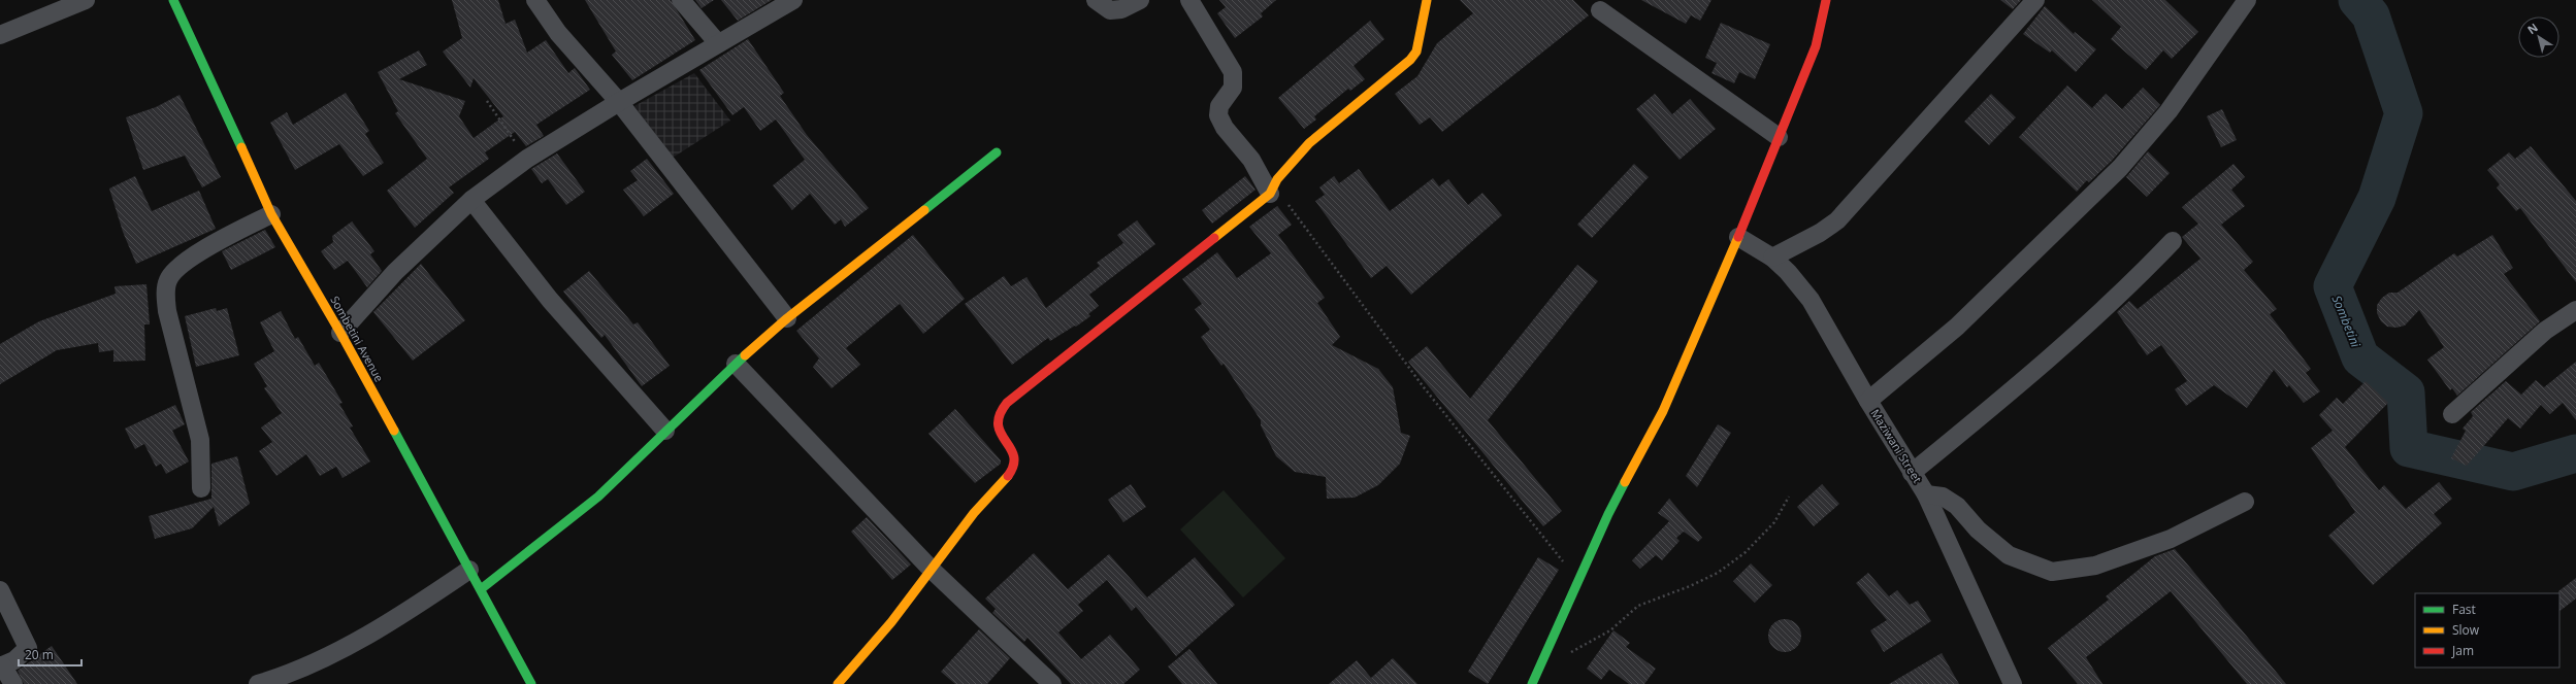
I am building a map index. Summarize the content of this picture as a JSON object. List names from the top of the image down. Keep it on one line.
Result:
{"streets":{"street":["Sombetini Avenue","Maziwani Street"]},"water":["Sombetini"],"legend":["Fast","Slow","Jam"],"scale_bar":"20 m","north":"top left"}
